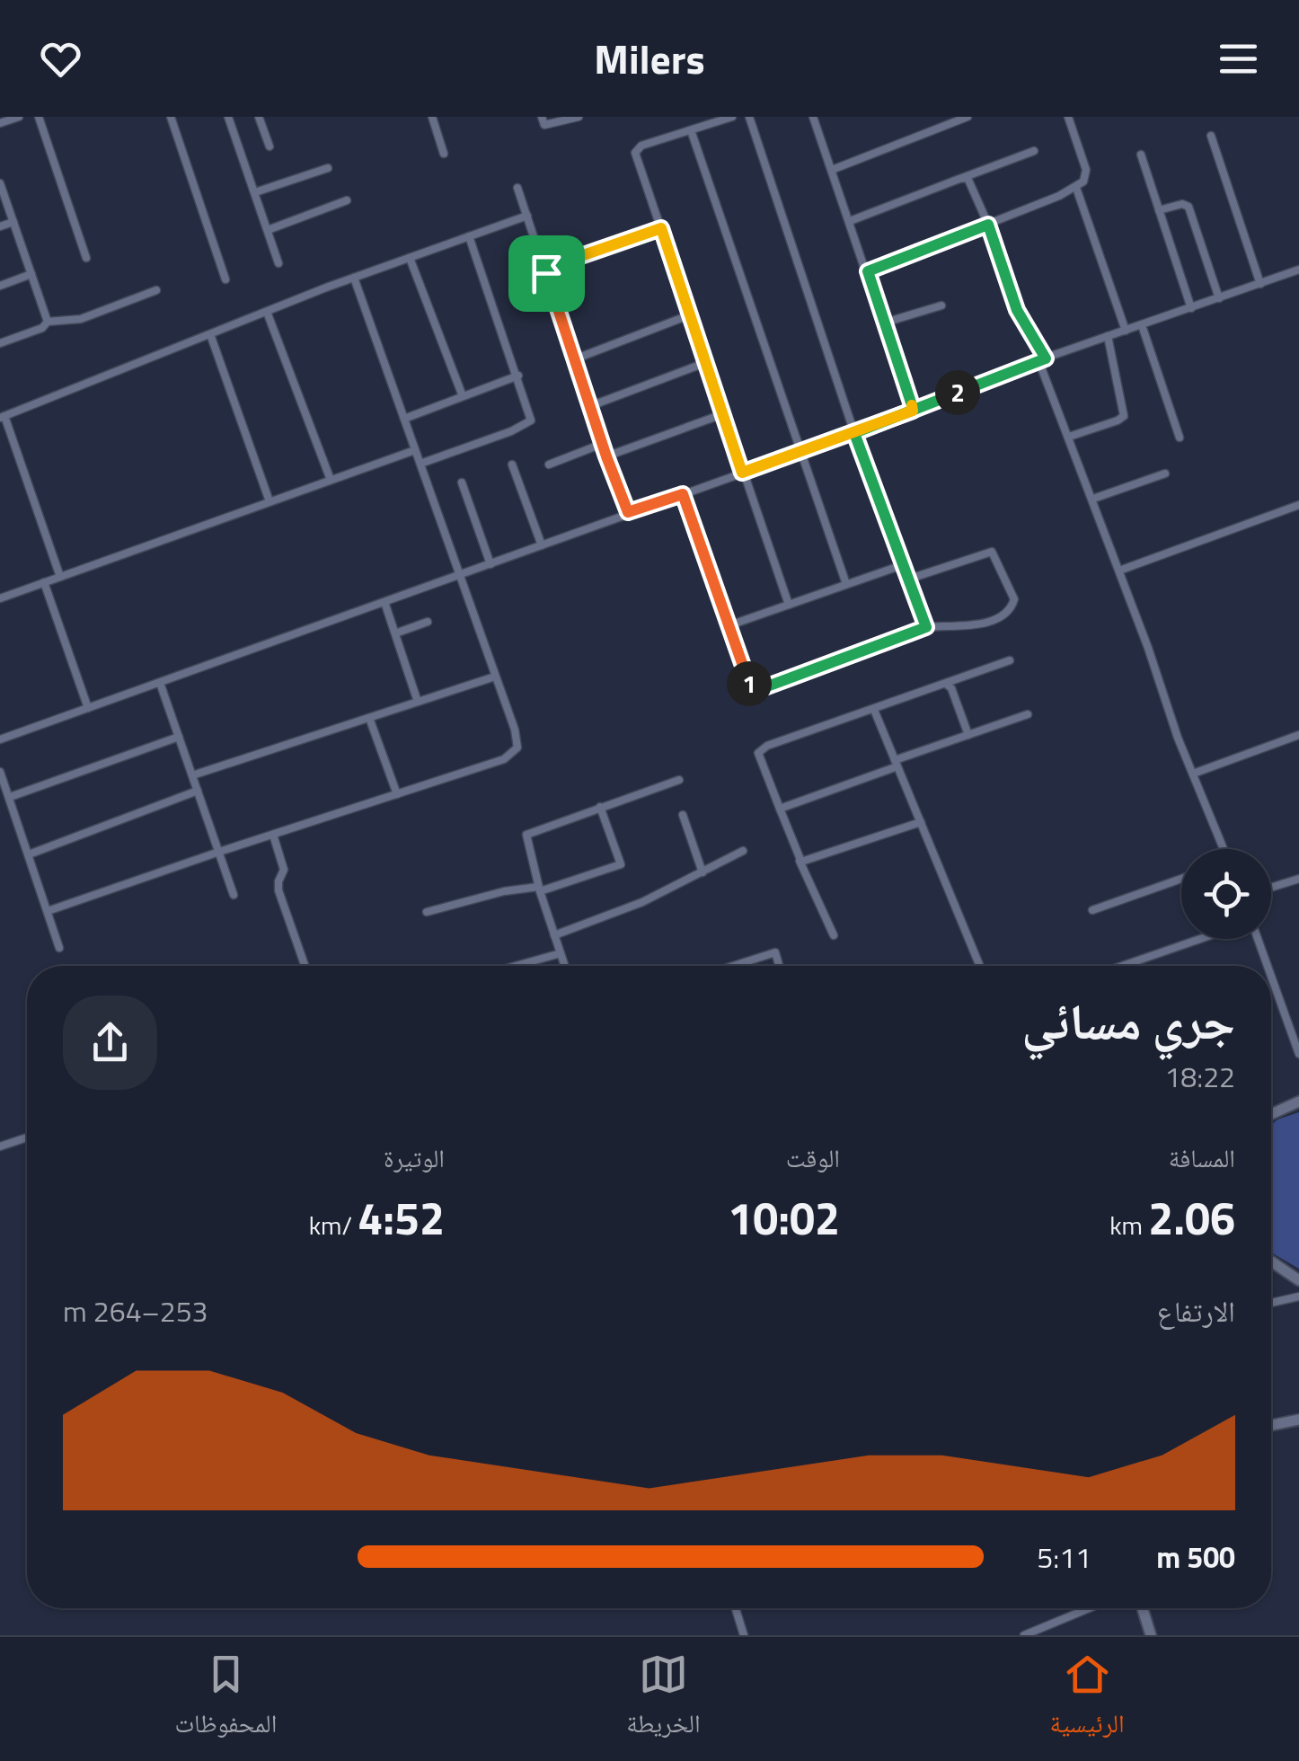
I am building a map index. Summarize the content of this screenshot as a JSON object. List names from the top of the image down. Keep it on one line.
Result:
{"page":{"header":"Milers","pins":["2","1"],"heading":["جري مسائي","18:22"],"stats":[["المسافة","2.06 km"],["الوقت","10:02"],["الوتيرة","4:52 /km"]],"chart":["الارتفاع","253–264 m"],"list":[{"name":"500 m","note":"5:11"}],"tabs":["الرئيسية","الخريطة","المحفوظات"]}}
